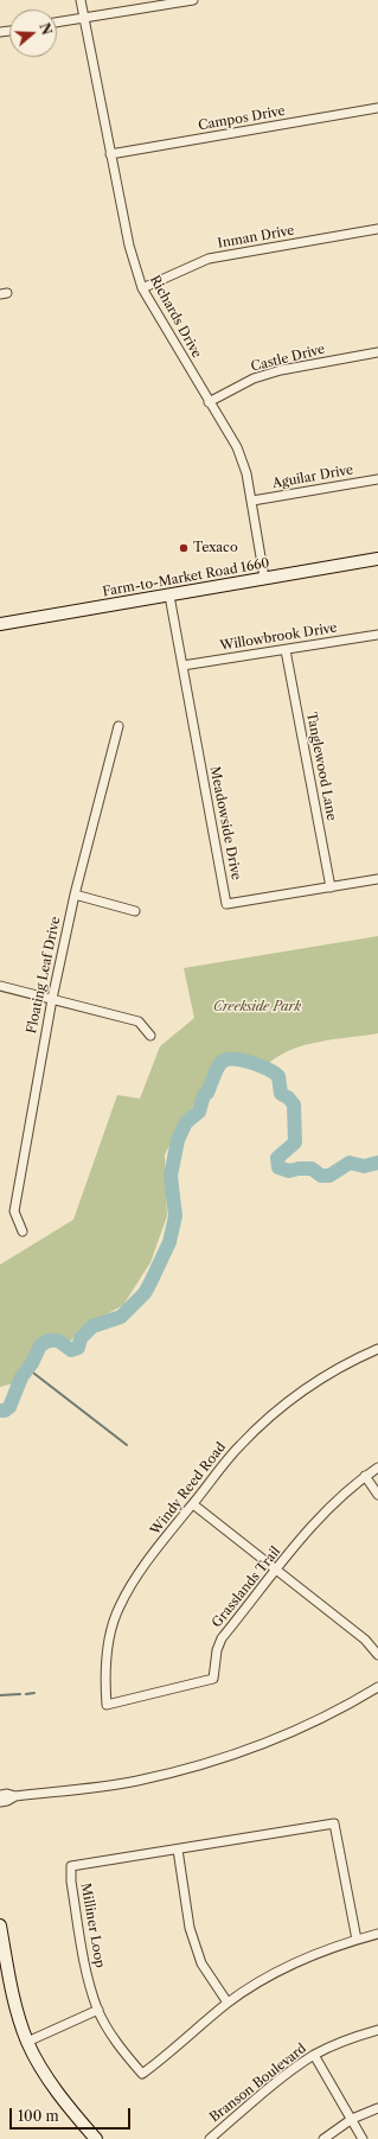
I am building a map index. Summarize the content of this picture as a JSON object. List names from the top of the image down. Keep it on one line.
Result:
{"streets":{"main road":["Farm-to-Market Road 1660"],"street":["Campos Drive","Inman Drive","Richards Drive","Castle Drive","Aguilar Drive","Willowbrook Drive","Tanglewood Lane","Meadowside Drive","Floating Leaf Drive","Windy Reed Road","Grasslands Trail","Milliner Loop","Branson Boulevard"]},"crossings":[["Campos Drive","Richards Drive"],["Inman Drive","Richards Drive"],["Richards Drive","Castle Drive"],["Richards Drive","Aguilar Drive"],["Richards Drive","Farm-to-Market Road 1660"],["Farm-to-Market Road 1660","Meadowside Drive"],["Willowbrook Drive","Tanglewood Lane"],["Willowbrook Drive","Meadowside Drive"],["Tanglewood Lane","Meadowside Drive"],["Windy Reed Road","Grasslands Trail"]],"parks":["Creekside Park"],"places":["Texaco"],"scale_bar":"100 m","north":"right"}
